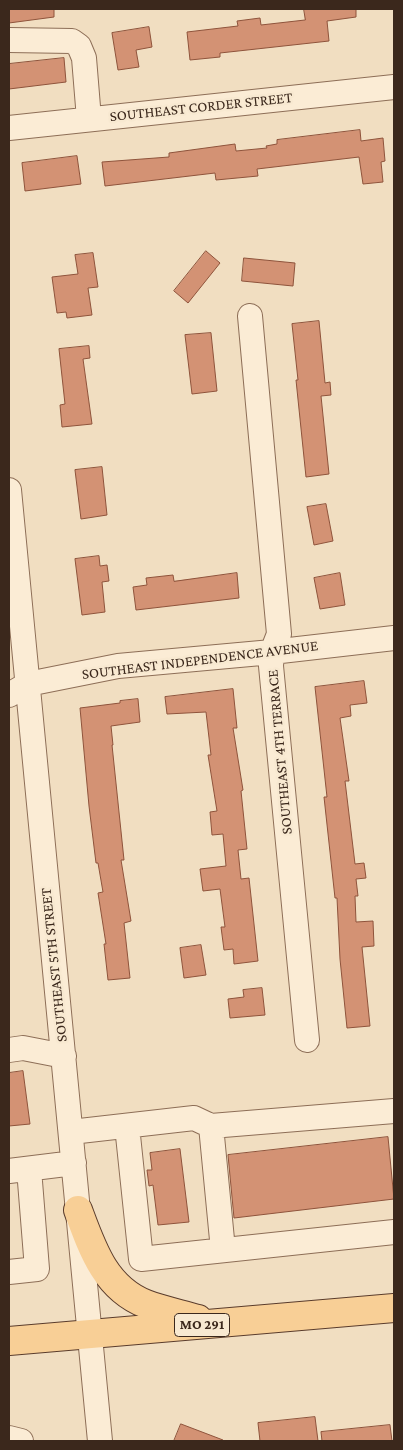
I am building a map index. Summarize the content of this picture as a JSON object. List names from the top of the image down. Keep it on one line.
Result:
{"streets":{"main road":["MO 291"],"street":["SOUTHEAST CORDER STREET","SOUTHEAST INDEPENDENCE AVENUE","SOUTHEAST 4TH TERRACE","SOUTHEAST 5TH STREET"]},"crossings":[["SOUTHEAST INDEPENDENCE AVENUE","SOUTHEAST 4TH TERRACE"],["SOUTHEAST INDEPENDENCE AVENUE","SOUTHEAST 5TH STREET"],["SOUTHEAST 5TH STREET","MO 291"]]}
